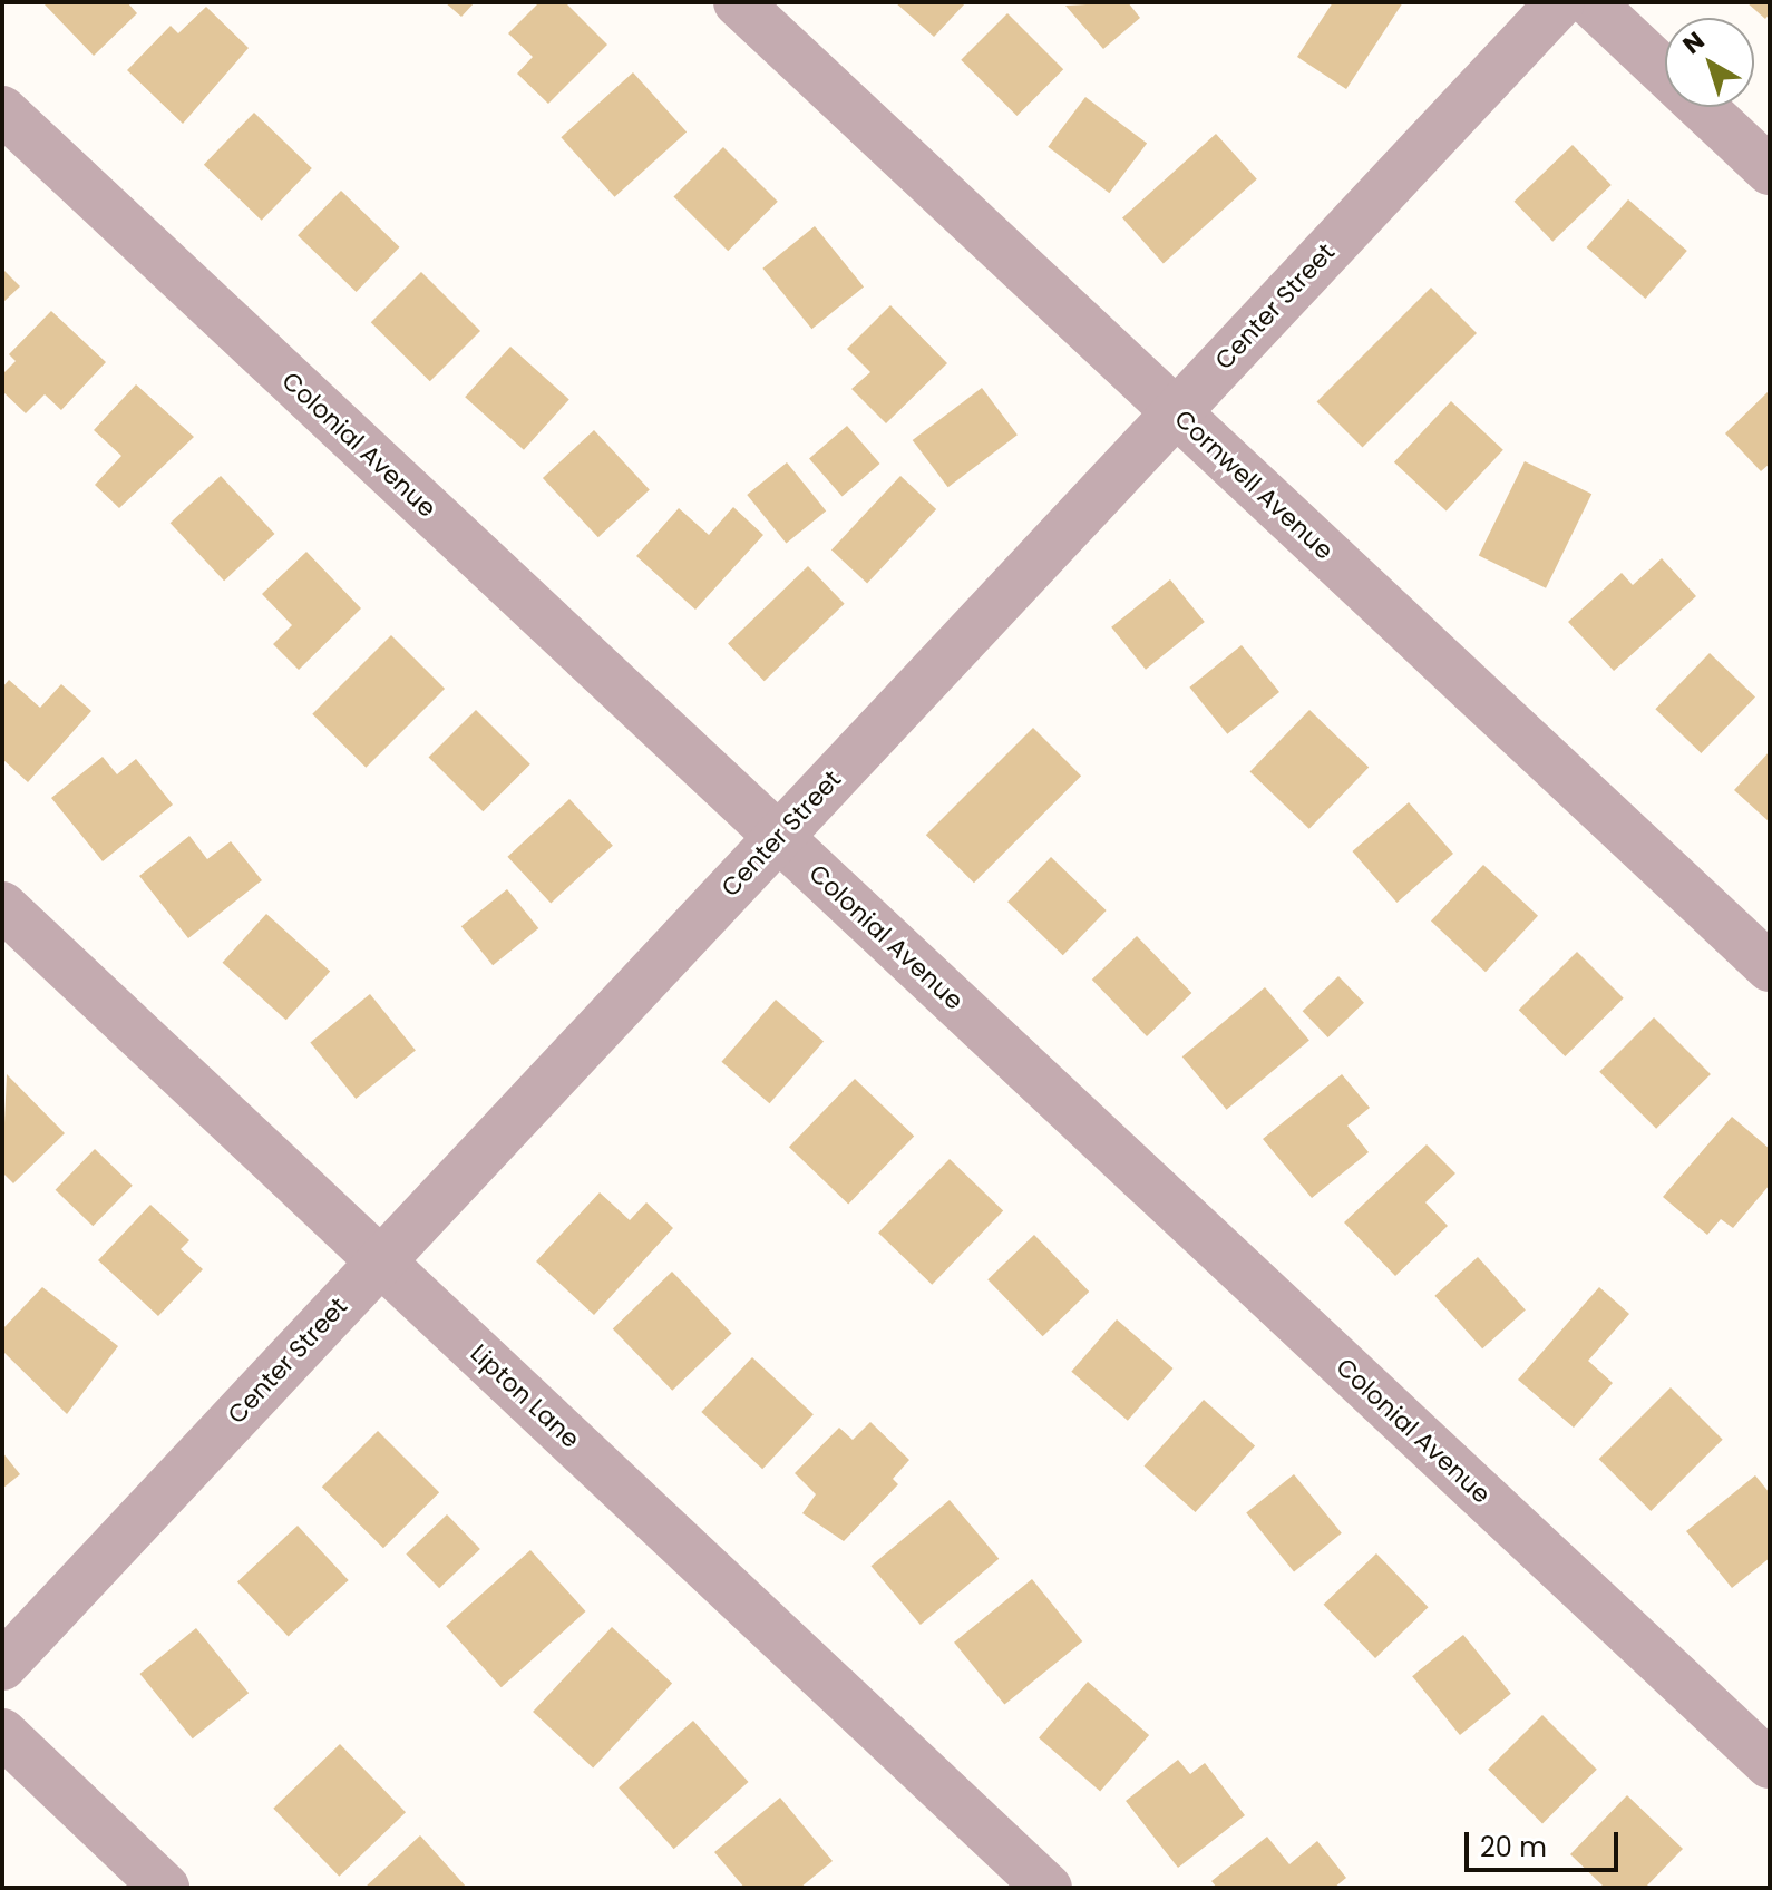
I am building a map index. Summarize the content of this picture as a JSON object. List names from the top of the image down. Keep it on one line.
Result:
{"streets":{"street":["Center Street","Colonial Avenue","Cornwell Avenue","Lipton Lane"]},"crossings":[["Center Street","Colonial Avenue"],["Center Street","Cornwell Avenue"],["Center Street","Lipton Lane"]],"scale_bar":"20 m","north":"top left"}
